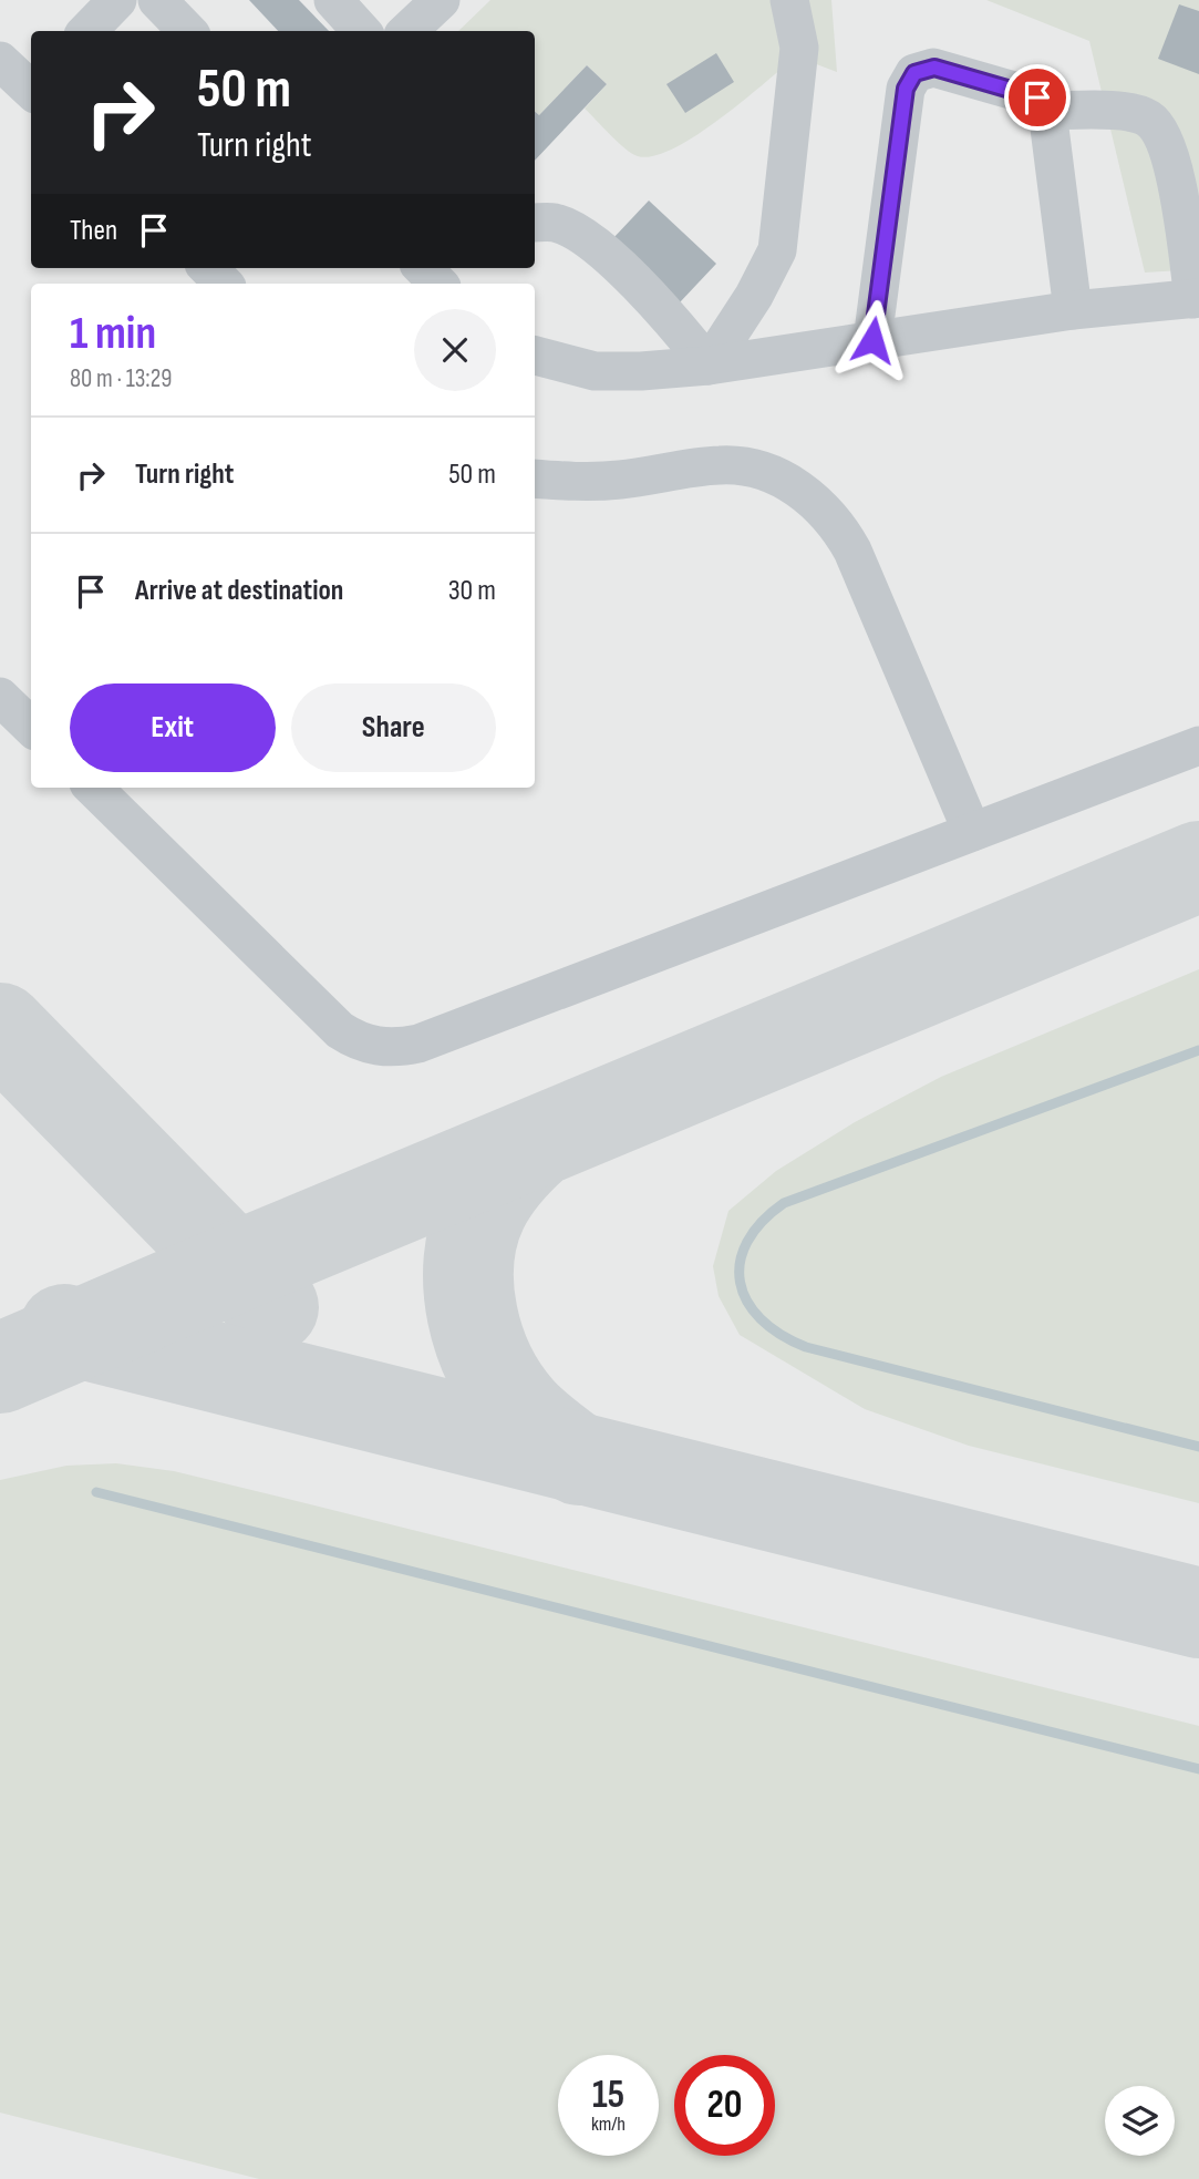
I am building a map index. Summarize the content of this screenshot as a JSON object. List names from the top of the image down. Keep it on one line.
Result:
{"page":{"turn":["50 m","Turn right"],"then":"Then","heading":["1 min","80 m · 13:29"],"list":[{"name":"Turn right","value":"50 m"},{"name":"Arrive at destination","value":"30 m"}],"buttons":["Exit","Share"],"speed":"15 km/h","limit":"20"}}
